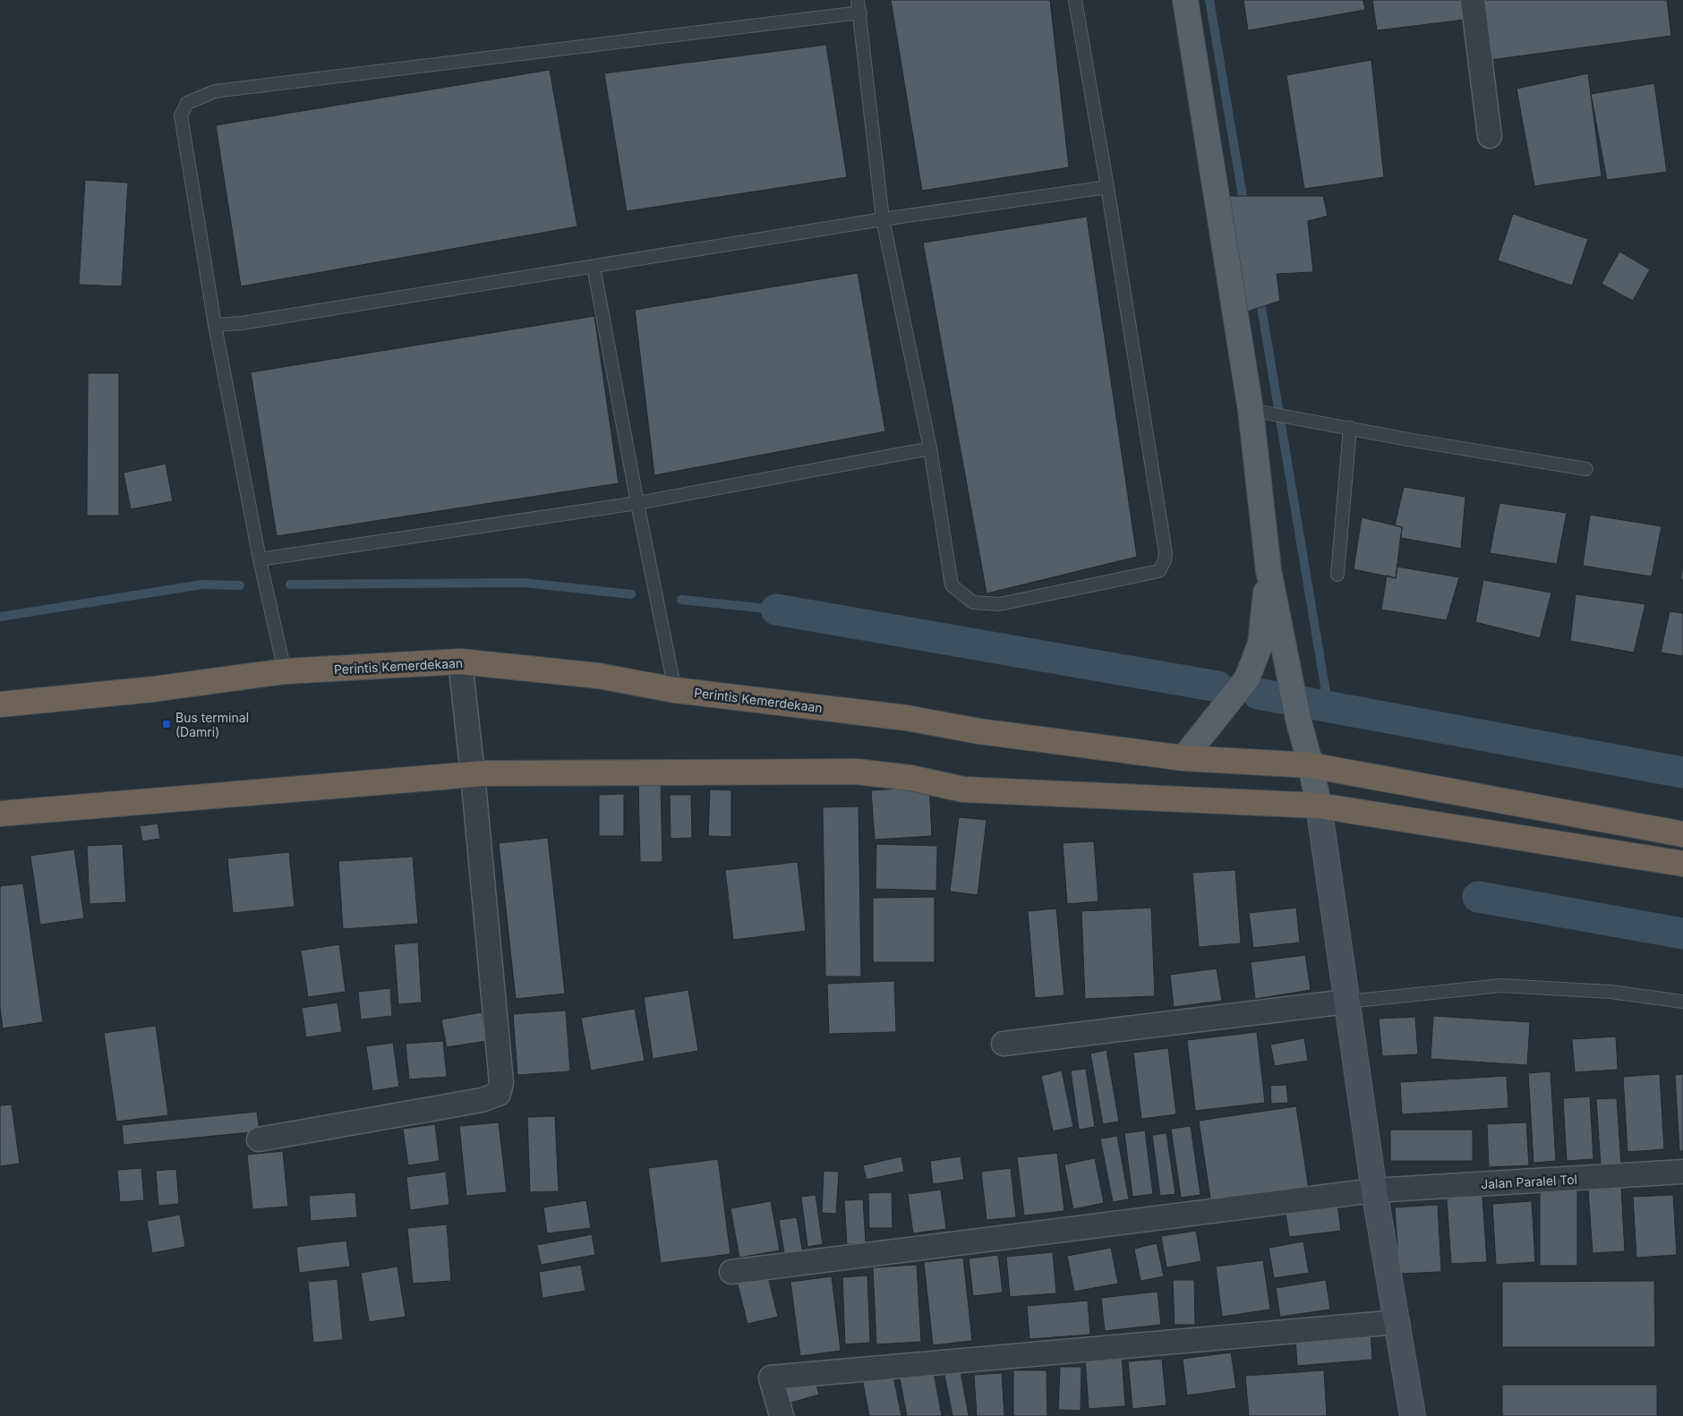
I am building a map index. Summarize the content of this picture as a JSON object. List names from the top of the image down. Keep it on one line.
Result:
{"streets":{"highway":["Perintis Kemerdekaan"],"street":["Jalan Paralel Tol"]},"places":{"transit":["Bus terminal (Damri)"]}}
